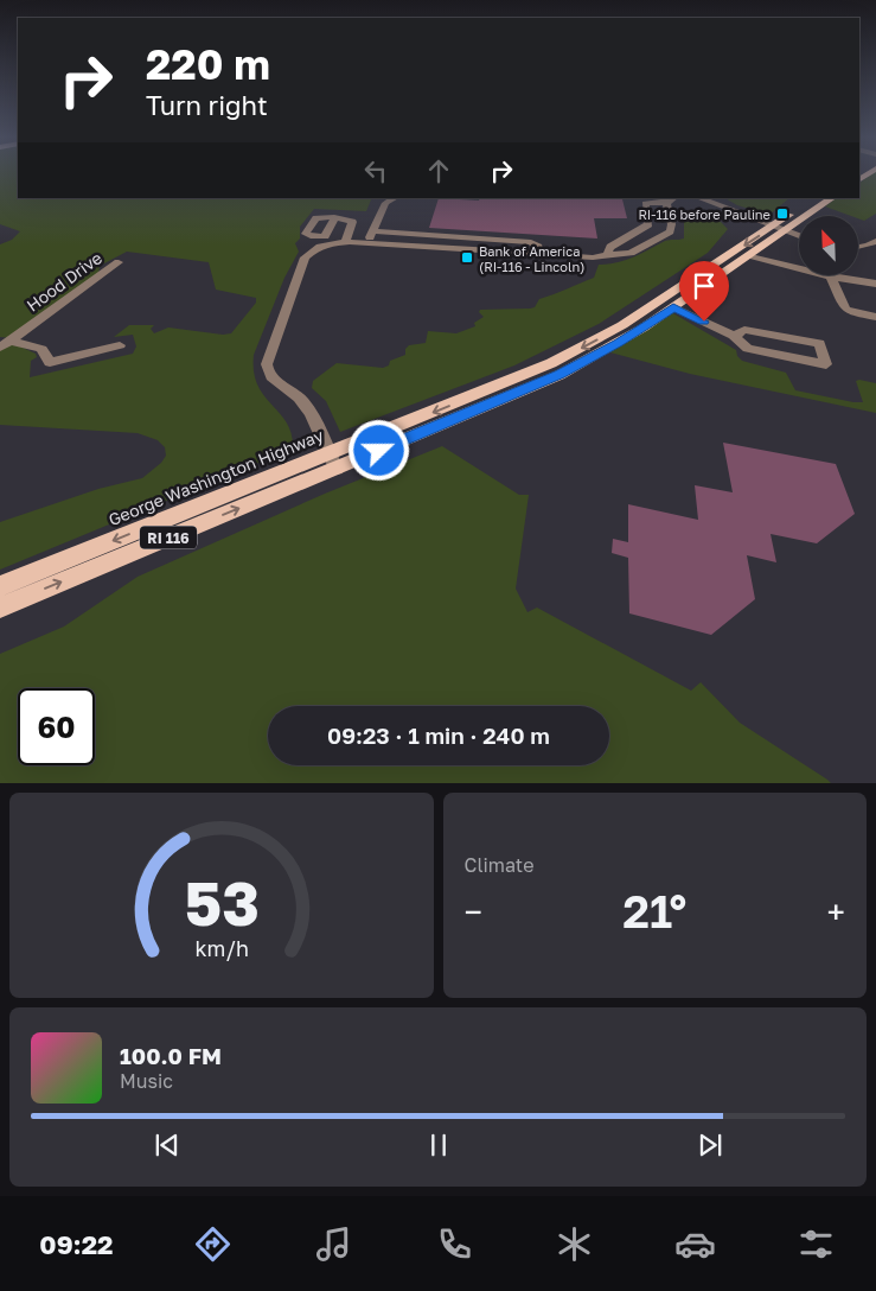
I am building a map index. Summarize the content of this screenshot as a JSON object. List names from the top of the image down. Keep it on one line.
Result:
{"streets":{"main road":["George Washington Highway","RI 116"],"street":["Hood Drive"]},"places":{"transit":["RI-116 before Pauline","Bank of America (RI-116 - Lincoln)"]},"north":"top left","page":{"turn":["220 m","Turn right"],"limit":"60","trip":"09:23 · 1 min · 240 m","tile":"Climate","heat":["−","21°","+"],"song":["100.0 FM","Music"],"tabs":"09:22","gauge":["53","km/h"]}}
